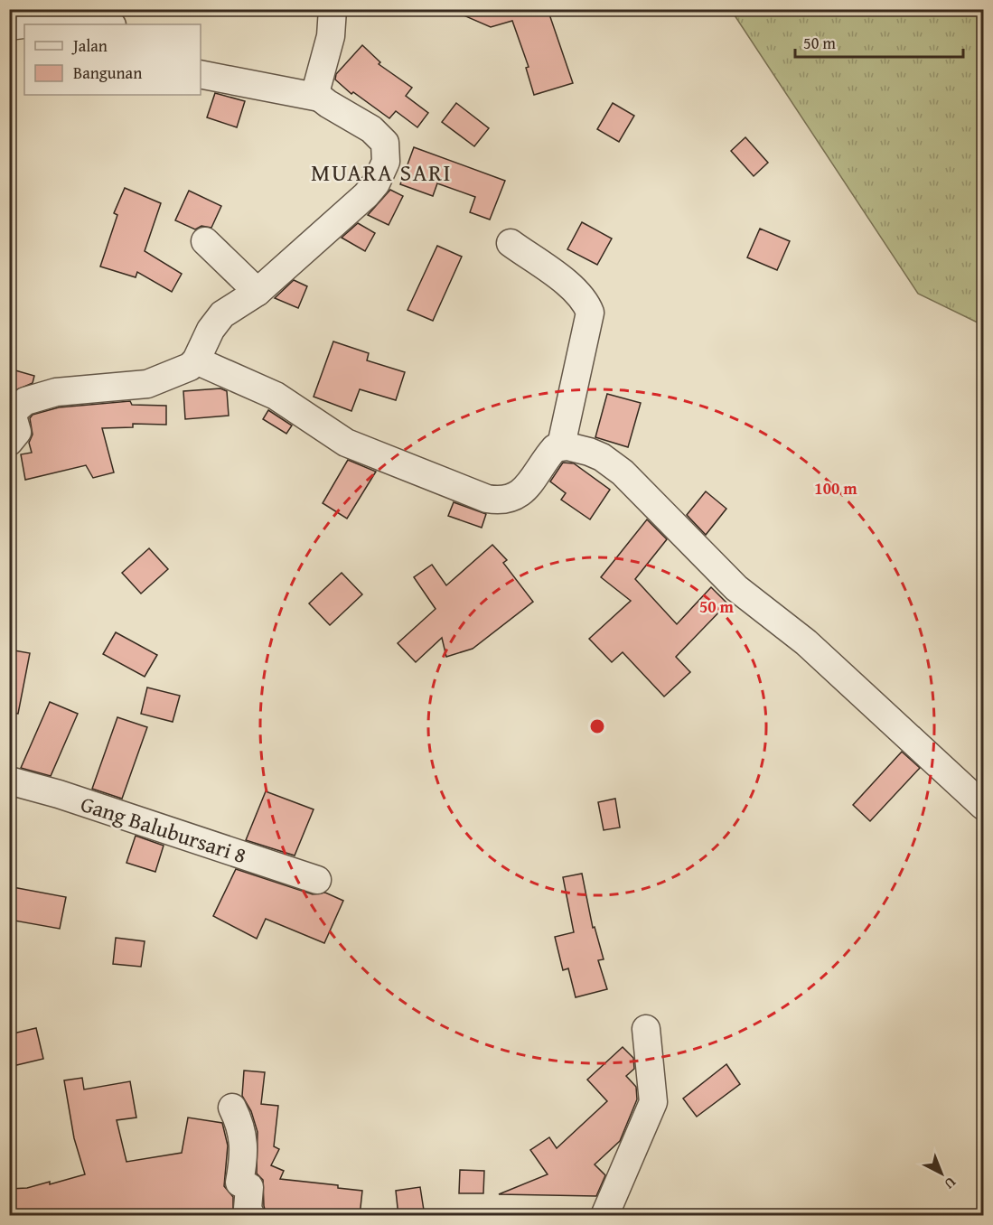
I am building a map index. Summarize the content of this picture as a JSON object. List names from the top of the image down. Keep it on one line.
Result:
{"streets":{"street":["Gang Balubursari 8"]},"districts":["MUARA SARI"],"legend":["Jalan","Bangunan"],"scale_bar":"50 m","north":"bottom right","rings":["100 m","50 m"]}
